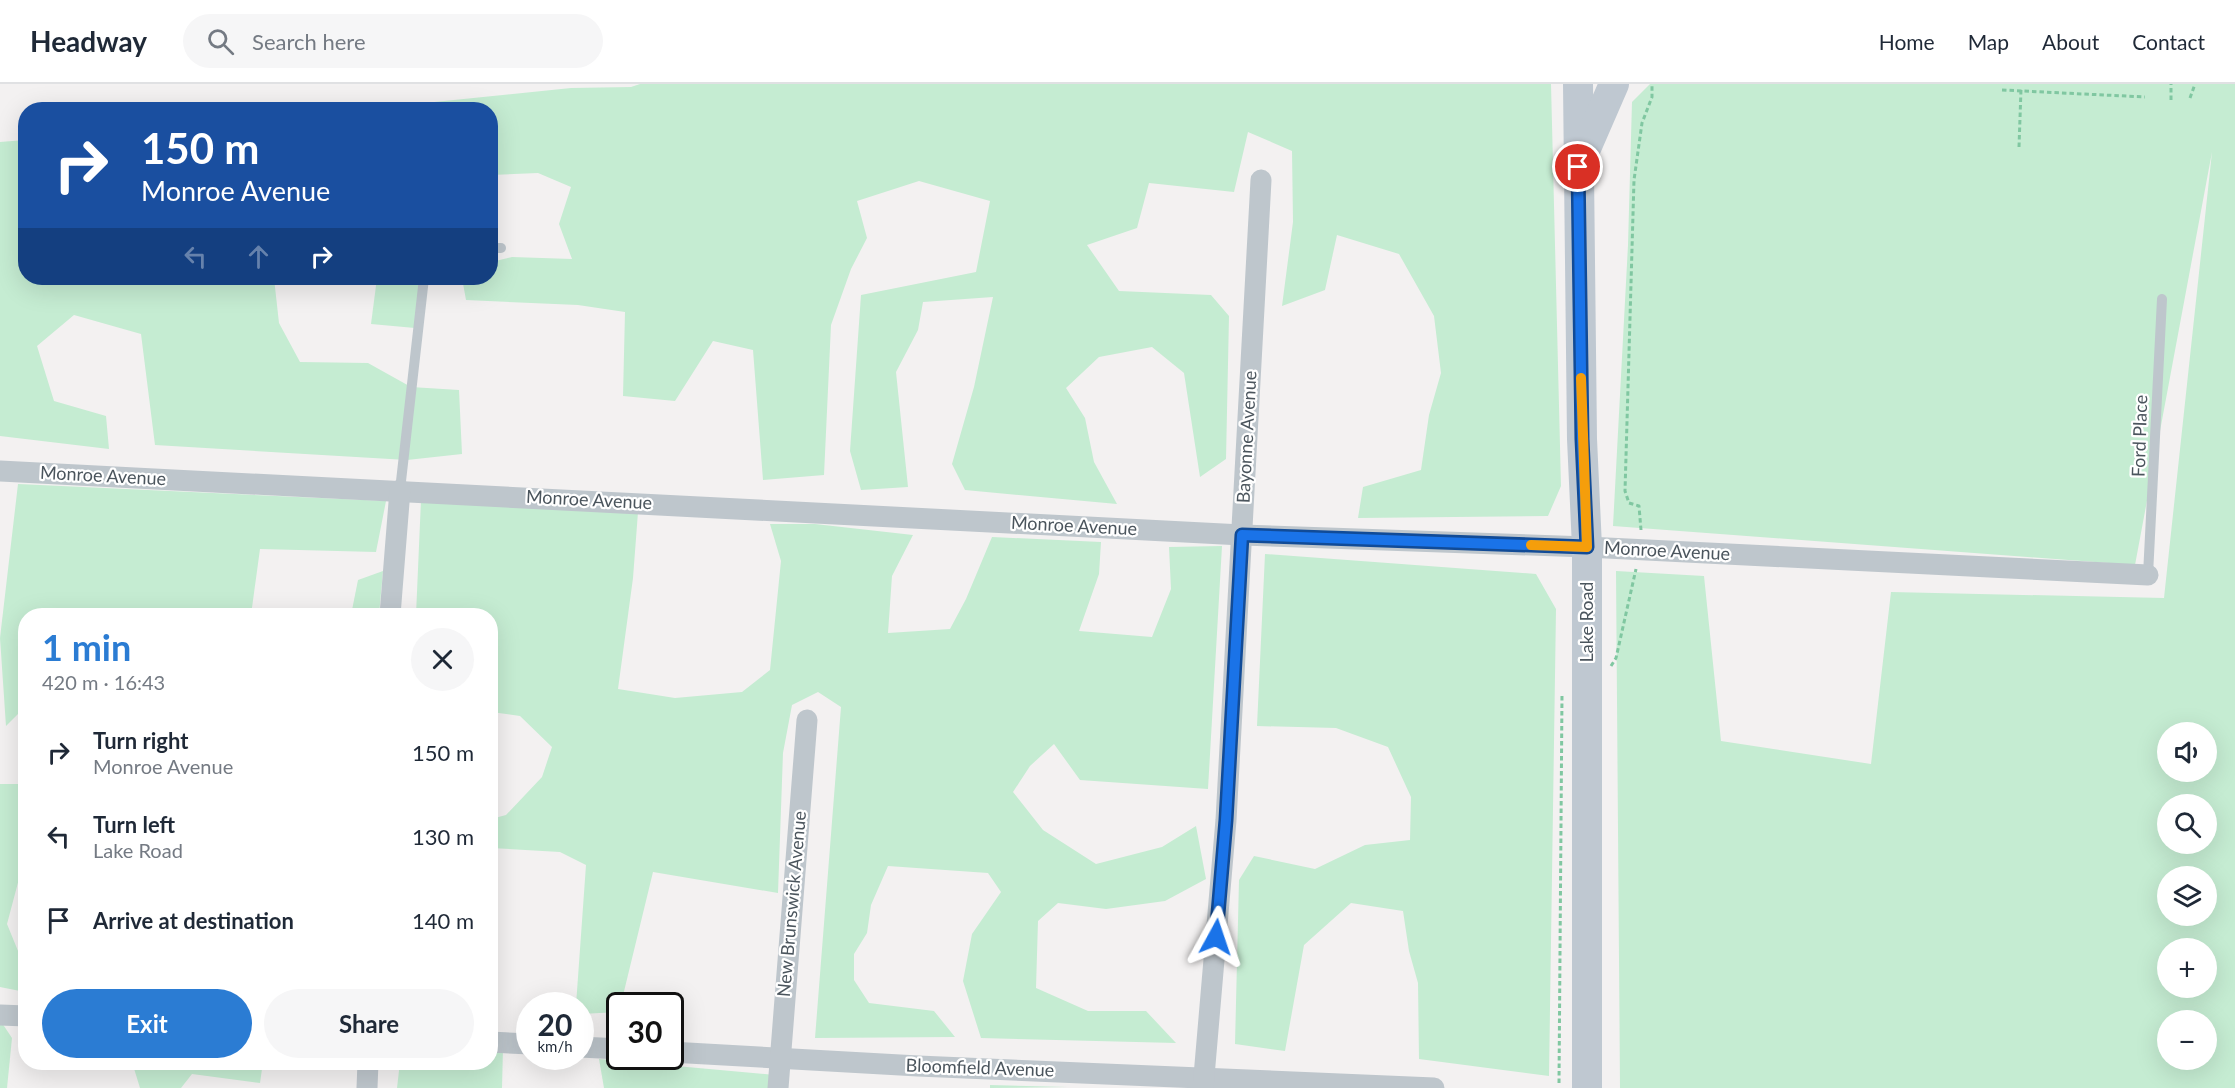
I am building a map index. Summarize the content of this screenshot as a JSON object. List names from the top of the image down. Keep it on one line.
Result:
{"streets":{"street":["Bayonne Avenue","Monroe Avenue","Lake Road","New Brunswick Avenue","Bloomfield Avenue"],"lane":["Ford Place"]},"crossings":[["Ford Place","Monroe Avenue"],["Bayonne Avenue","Monroe Avenue"],["Bayonne Avenue","Bloomfield Avenue"],["Monroe Avenue","Lake Road"],["New Brunswick Avenue","Bloomfield Avenue"]],"page":{"header":"Headway","search":"Search here","nav":["Home","Map","About","Contact"],"turn":["150 m","Monroe Avenue"],"heading":["1 min","420 m · 16:43"],"list":[{"name":"Turn right","note":"Monroe Avenue","value":"150 m"},{"name":"Turn left","note":"Lake Road","value":"130 m"},{"name":"Arrive at destination","value":"140 m"}],"map_buttons":["+","−"],"buttons":["Exit","Share"],"speed":"20 km/h","limit":"30"}}
